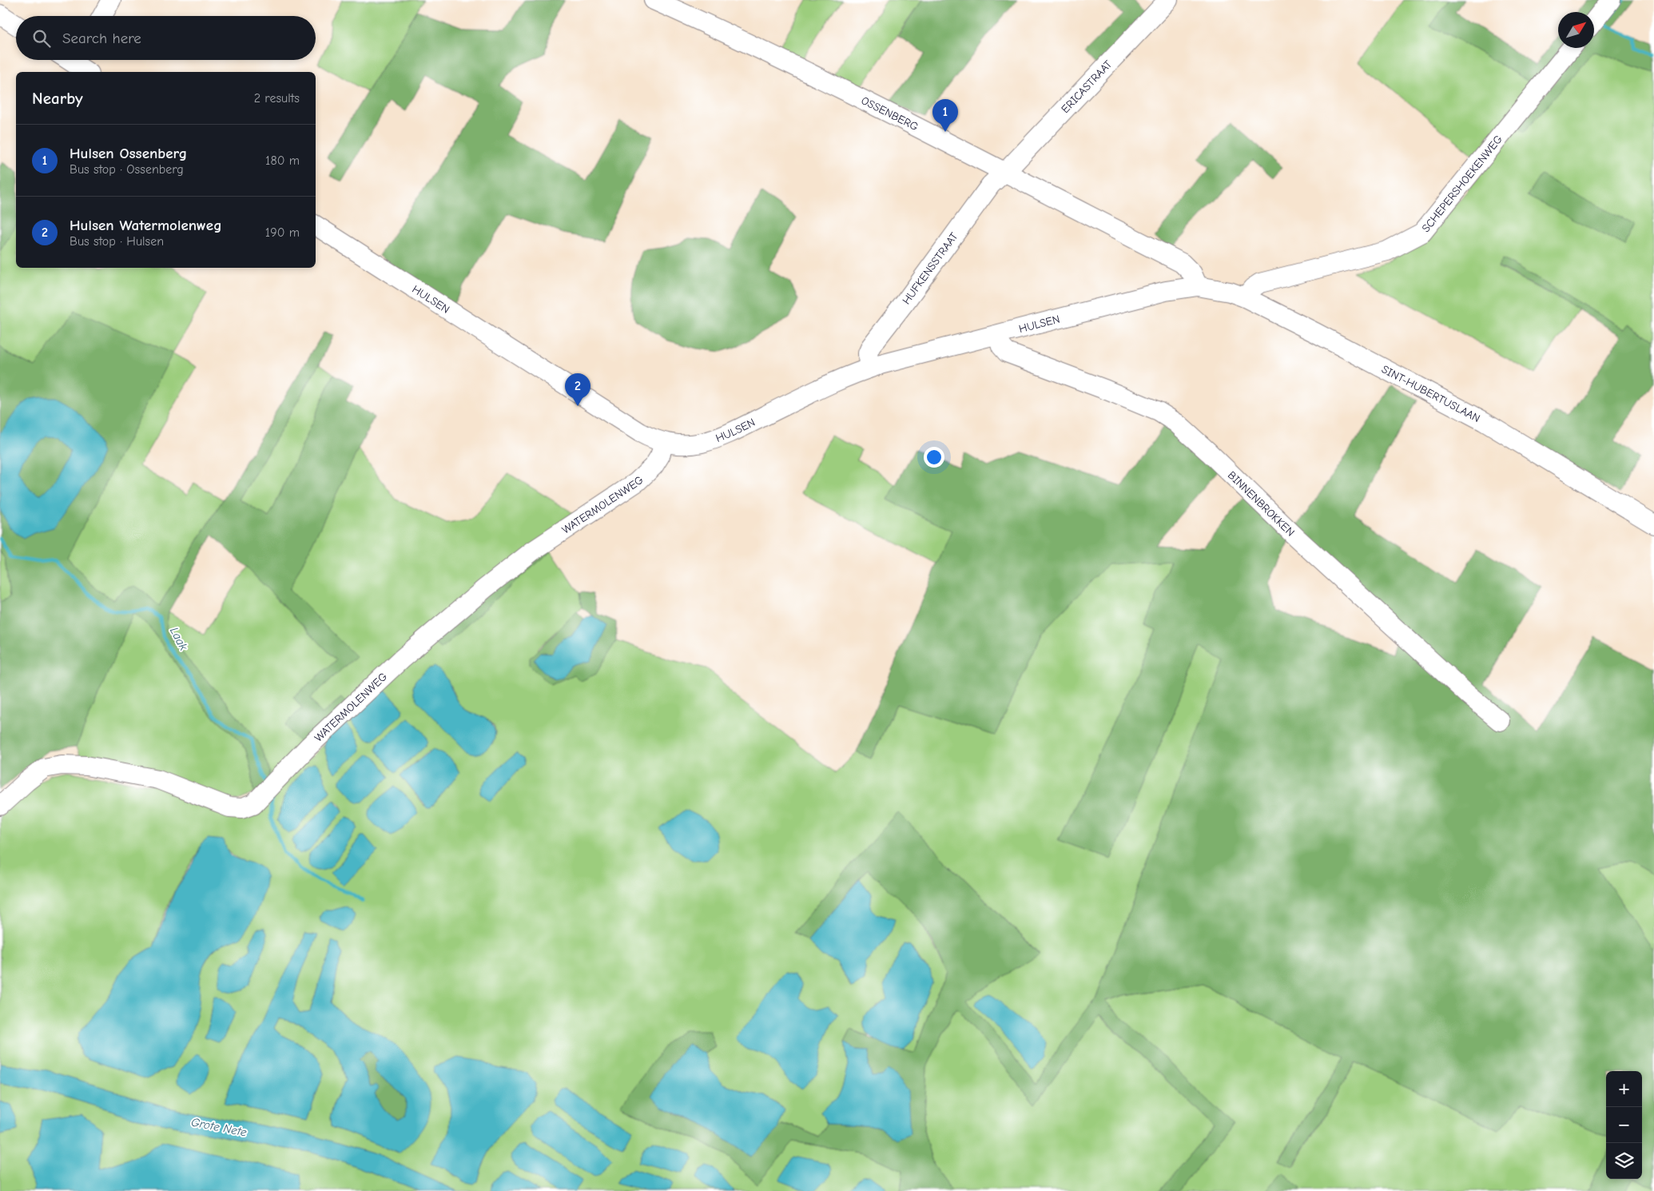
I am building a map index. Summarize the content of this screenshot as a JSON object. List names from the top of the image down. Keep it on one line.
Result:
{"streets":{"street":["ERICASTRAAT","OSSENBERG","SCHEPERSHOEKENWEG","HUFKENSSTRAAT","HULSEN","SINT-HUBERTUSLAAN","WATERMOLENWEG","BINNENBROKKEN"]},"crossings":[["ERICASTRAAT","OSSENBERG"],["ERICASTRAAT","HUFKENSSTRAAT"],["OSSENBERG","HUFKENSSTRAAT"],["OSSENBERG","HULSEN"],["OSSENBERG","SINT-HUBERTUSLAAN"],["SCHEPERSHOEKENWEG","SINT-HUBERTUSLAAN"],["HUFKENSSTRAAT","HULSEN"],["HULSEN","SINT-HUBERTUSLAAN"],["HULSEN","WATERMOLENWEG"],["HULSEN","BINNENBROKKEN"]],"water":["Laak","Grote Nete"],"north":"top right","page":{"search":"Search here","heading":["Nearby","2 results"],"pins":["1","2"],"list":[{"mark":"1","name":"Hulsen Ossenberg","note":"Bus stop · Ossenberg","value":"180 m"},{"mark":"2","name":"Hulsen Watermolenweg","note":"Bus stop · Hulsen","value":"190 m"}],"map_buttons":["+","−"]}}
